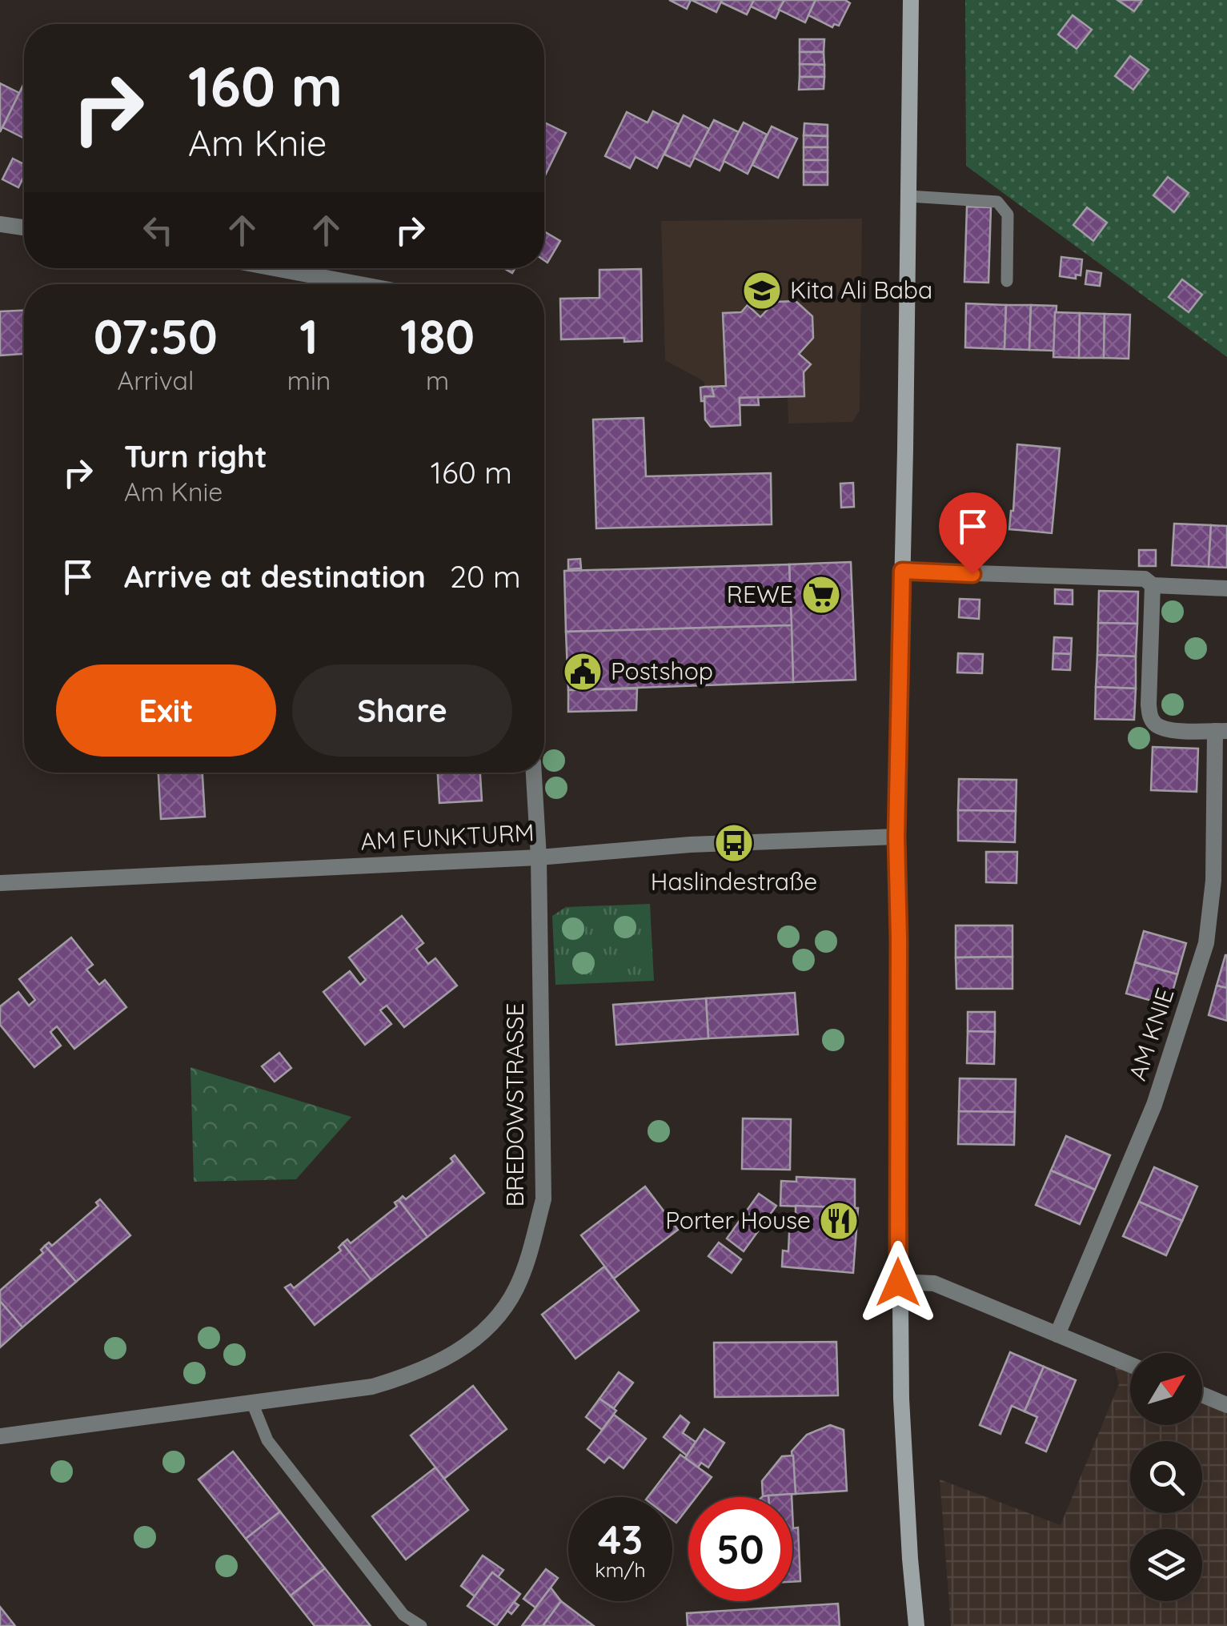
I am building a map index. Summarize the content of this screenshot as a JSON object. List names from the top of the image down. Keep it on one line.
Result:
{"streets":{"street":["AM FUNKTURM","AM KNIE","BREDOWSTRASSE"]},"crossings":[["AM FUNKTURM","BREDOWSTRASSE"]],"places":{"school or university":["Kita Ali Baba"],"supermarket":["REWE"],"public building":["Postshop"],"bus stop":["Haslindestraße"],"restaurant":["Porter House"]},"north":"top right","page":{"turn":["160 m","Am Knie"],"eta":["07:50","Arrival","1","min","180","m"],"list":[{"name":"Turn right","note":"Am Knie","value":"160 m"},{"name":"Arrive at destination","value":"20 m"}],"buttons":["Exit","Share"],"speed":"43 km/h","limit":"50"}}
